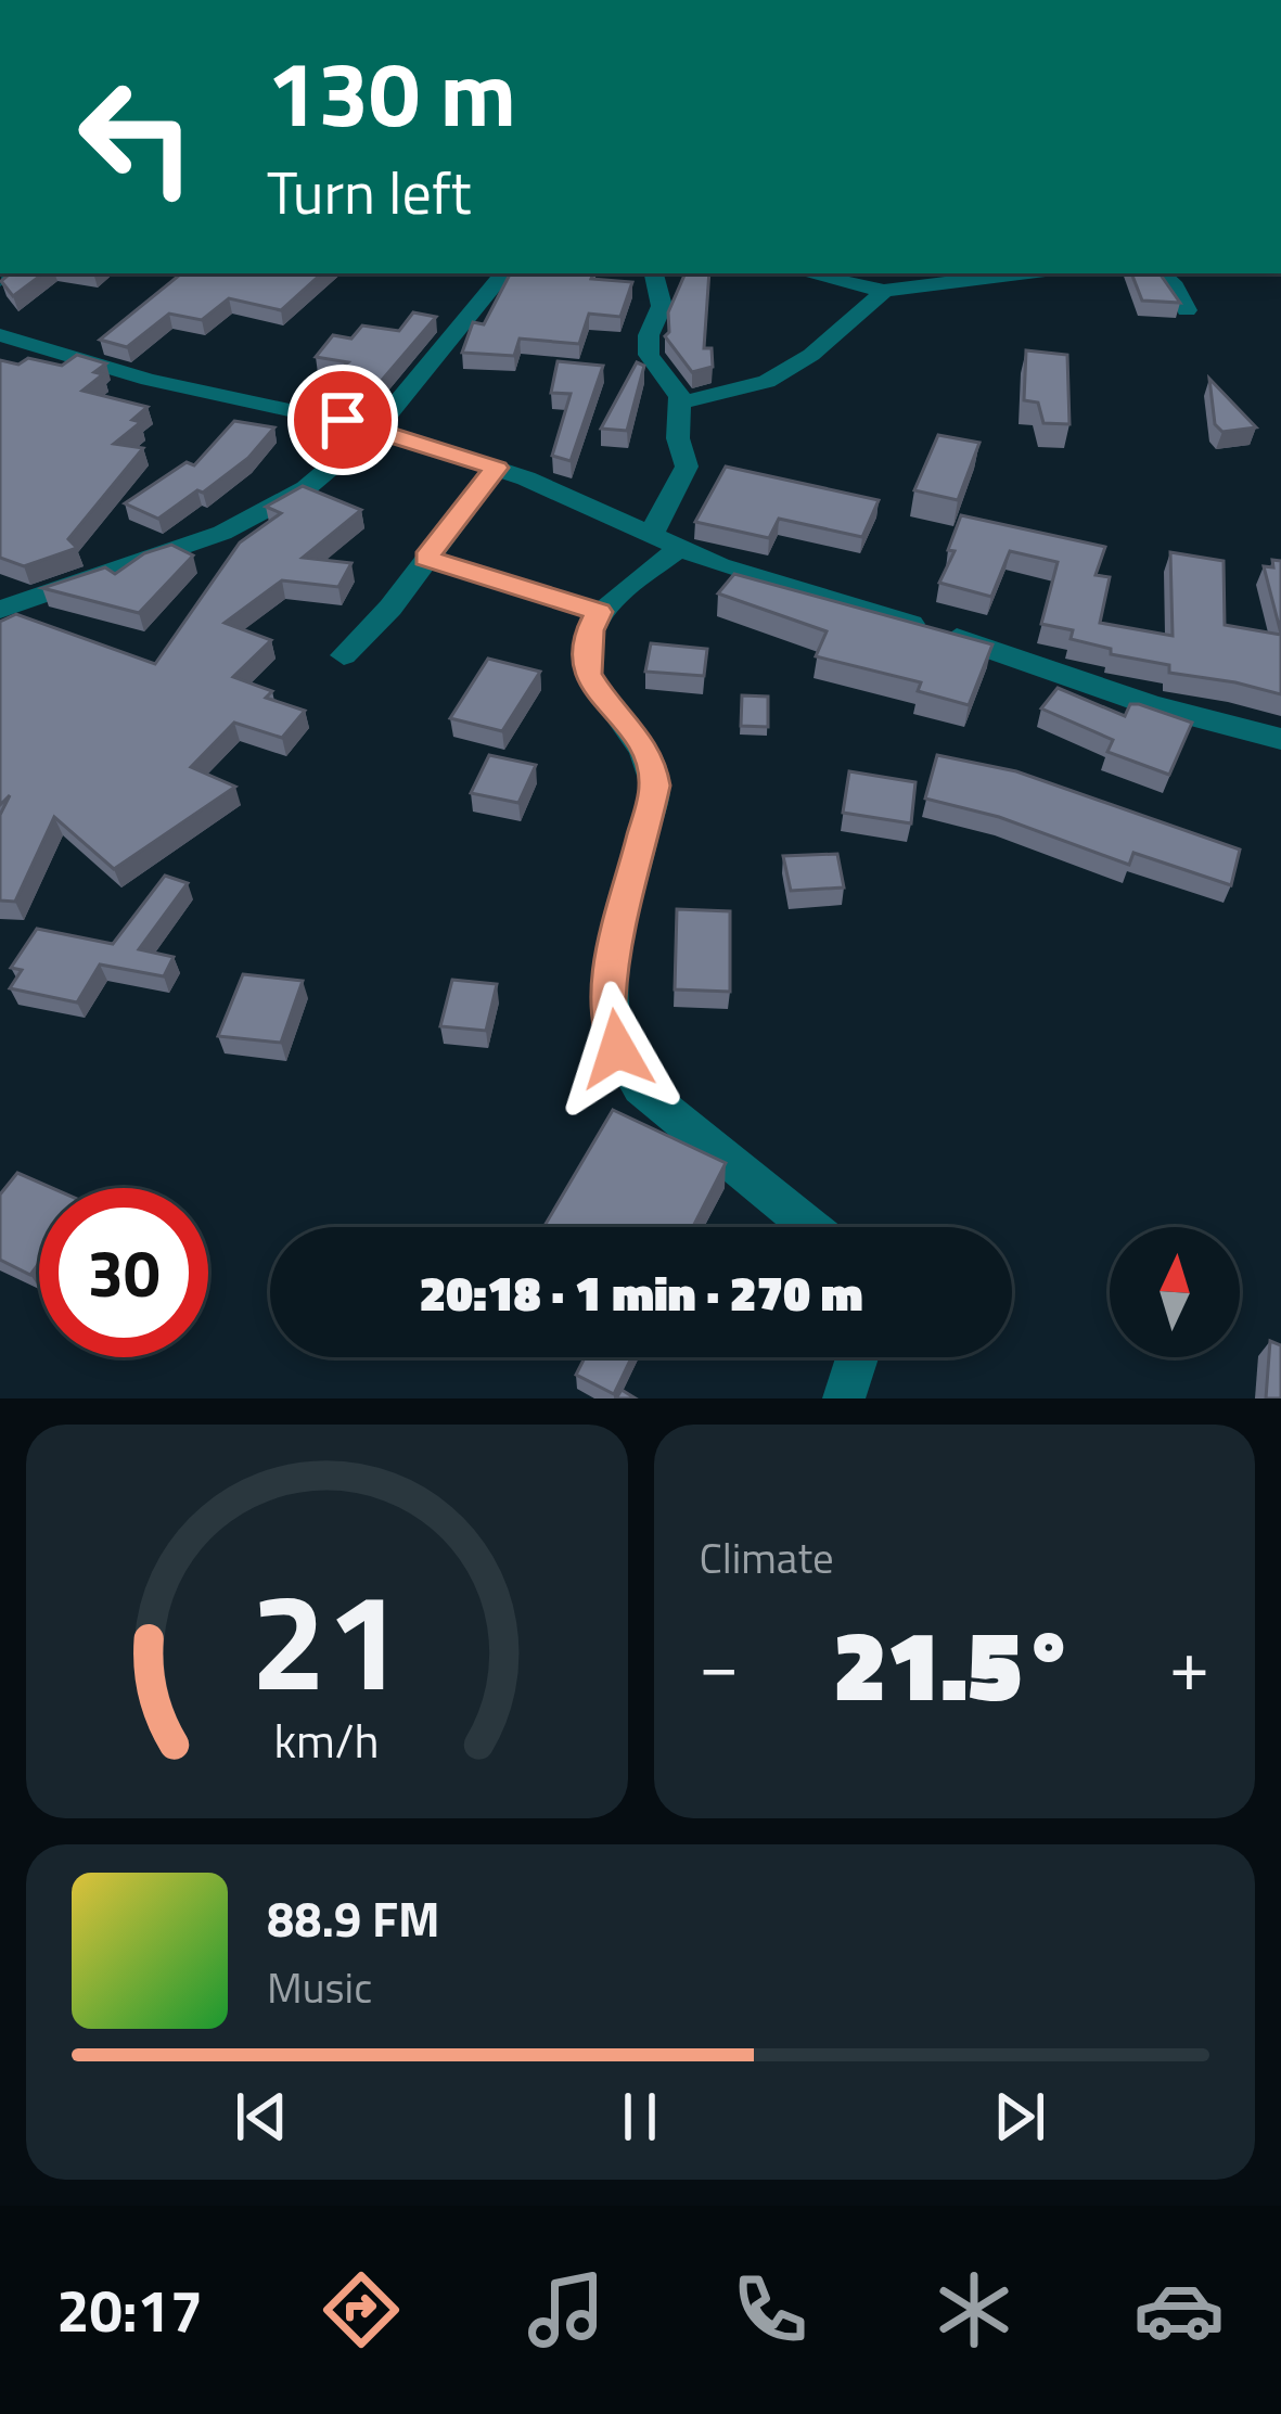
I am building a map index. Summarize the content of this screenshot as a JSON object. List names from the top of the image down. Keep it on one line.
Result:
{"north":"top","page":{"turn":["130 m","Turn left"],"limit":"30","trip":"20:18 · 1 min · 270 m","tile":"Climate","heat":["−","21.5°","+"],"song":["88.9 FM","Music"],"tabs":"20:17","gauge":["21","km/h"]}}
